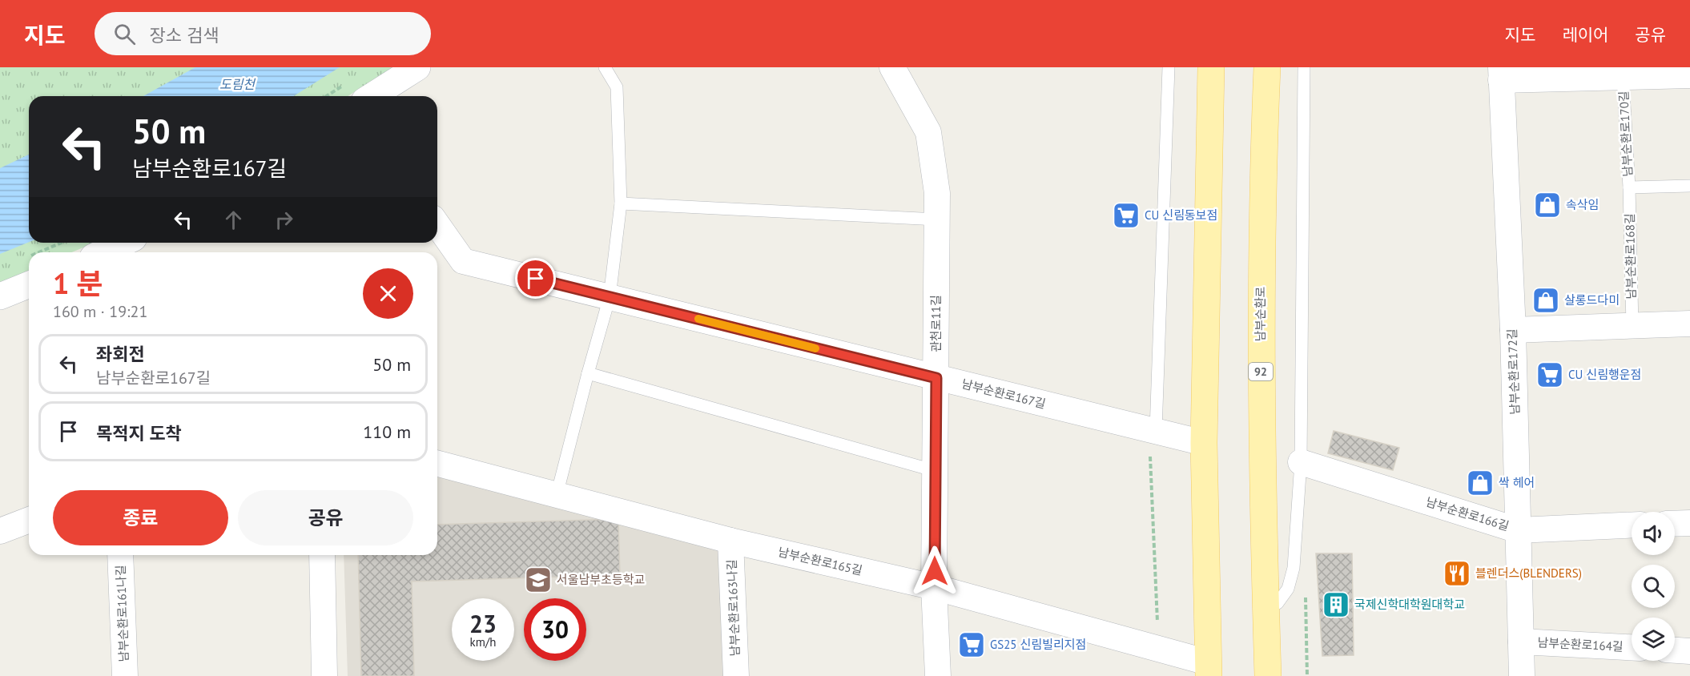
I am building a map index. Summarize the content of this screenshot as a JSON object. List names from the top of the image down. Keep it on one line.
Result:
{"streets":{"main road":["남부순환로","92"],"street":["남부순환로170길","관천로11길","남부순환로172길","남부순환로167길","남부순환로166길","남부순환로165길","남부순환로163나길","남부순환로161나길","남부순환로164길"],"lane":["남부순환로168길"]},"crossings":[["남부순환로170길","남부순환로168길"],["남부순환로170길","남부순환로172길"],["관천로11길","남부순환로167길"],["관천로11길","남부순환로165길"],["남부순환로172길","남부순환로166길"],["남부순환로172길","남부순환로164길"],["남부순환로165길","남부순환로163나길"]],"water":["도림천"],"places":{"shop":["속삭임","살롱드다미","싹 헤어"],"supermarket":["CU 신림동보점","CU 신림행운점","GS25 신림빌리지점"],"restaurant":["블렌더스(BLENDERS)"],"school or university":["서울남부초등학교"],"building":["국제신학대학원대학교"]},"page":{"header":"지도","search":"장소 검색","nav":["지도","레이어","공유"],"turn":["50 m","남부순환로167길"],"heading":["1 분","160 m · 19:21"],"list":[{"name":"좌회전","note":"남부순환로167길","value":"50 m"},{"name":"목적지 도착","value":"110 m"}],"buttons":["종료","공유"],"speed":"23 km/h","limit":"30"}}
